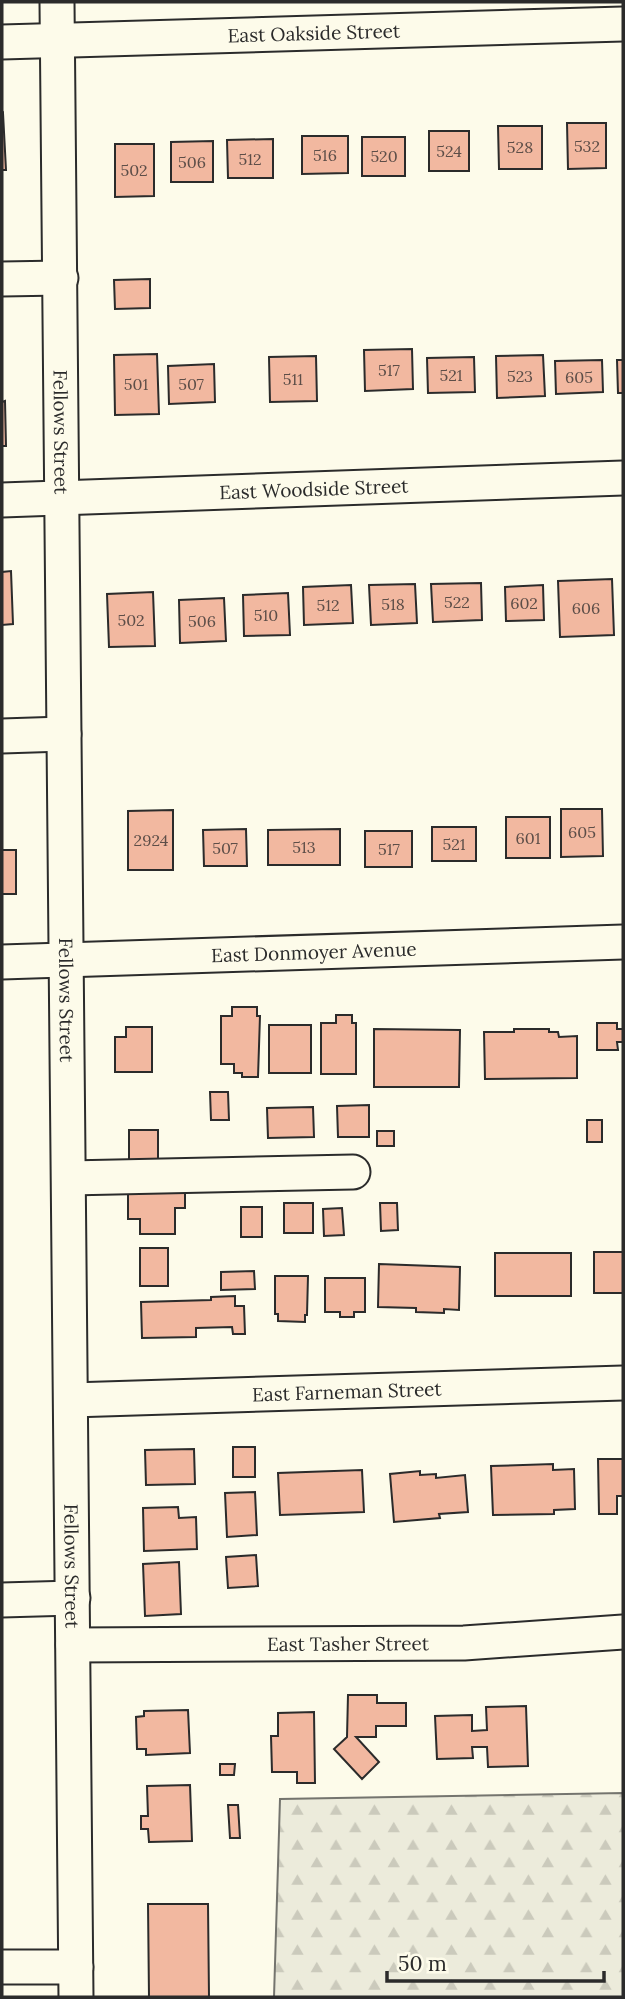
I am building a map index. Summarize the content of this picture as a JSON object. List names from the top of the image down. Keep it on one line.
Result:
{"streets":{"street":["East Oakside Street","Fellows Street","East Woodside Street","East Donmoyer Avenue","East Farneman Street","East Tasher Street"]},"crossings":[["East Oakside Street","Fellows Street"],["Fellows Street","East Woodside Street"],["Fellows Street","East Donmoyer Avenue"],["Fellows Street","East Farneman Street"],["Fellows Street","East Tasher Street"]],"house_numbers":["532","528","524","516","520","512","506","502","517","521","523","605","511","501","507","522","602","518","512","606","510","502","506","605","601","2924","521","513","507","517"],"scale_bar":"50 m"}
